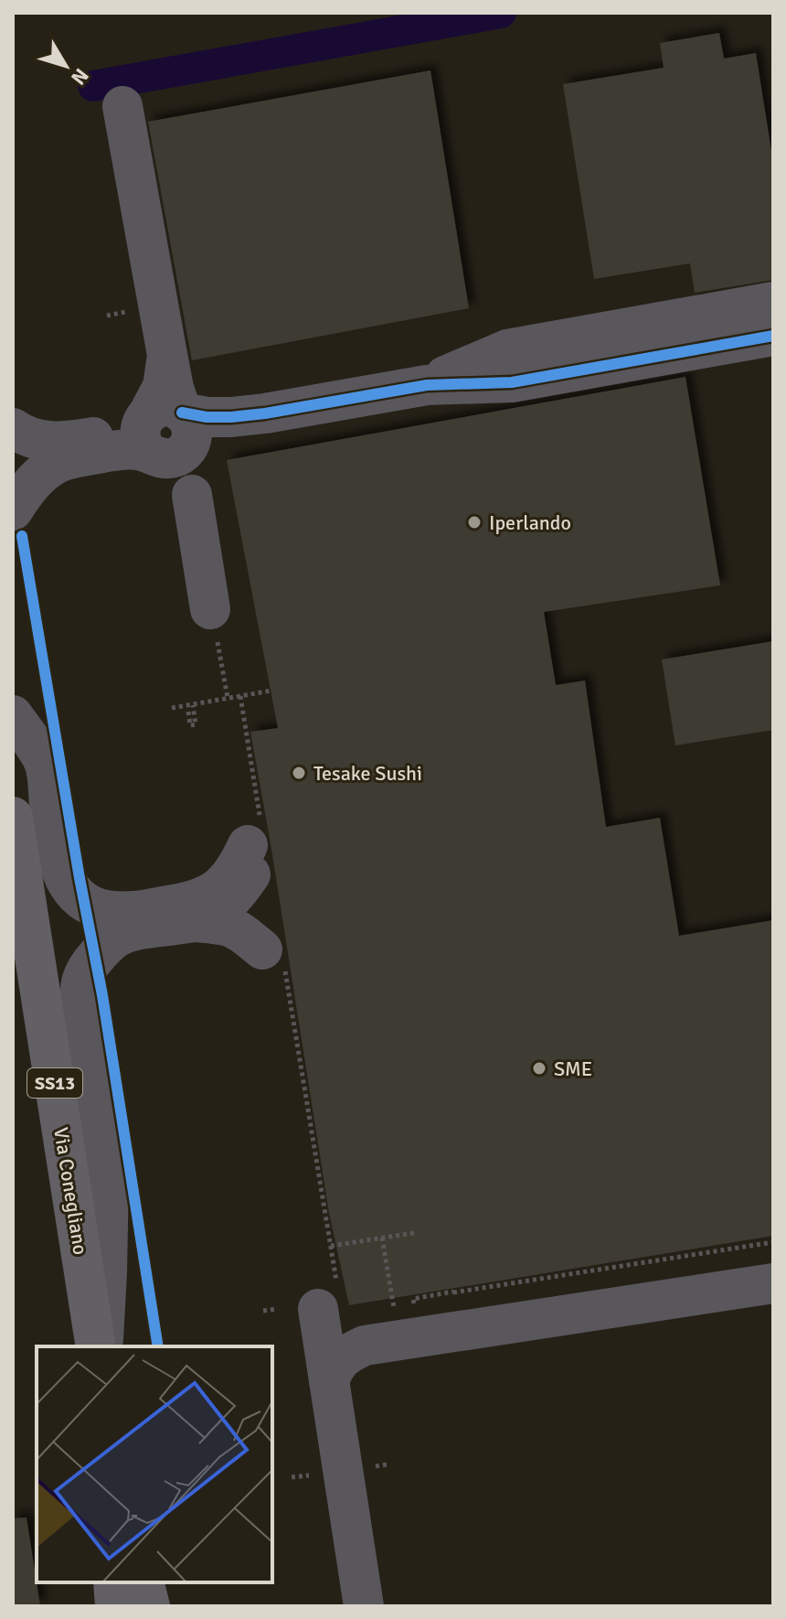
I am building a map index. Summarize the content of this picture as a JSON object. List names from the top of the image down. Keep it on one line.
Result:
{"streets":{"main road":["SS13","Via Conegliano"]},"places":["Iperlando","Tesake Sushi","SME"],"north":"bottom right"}
